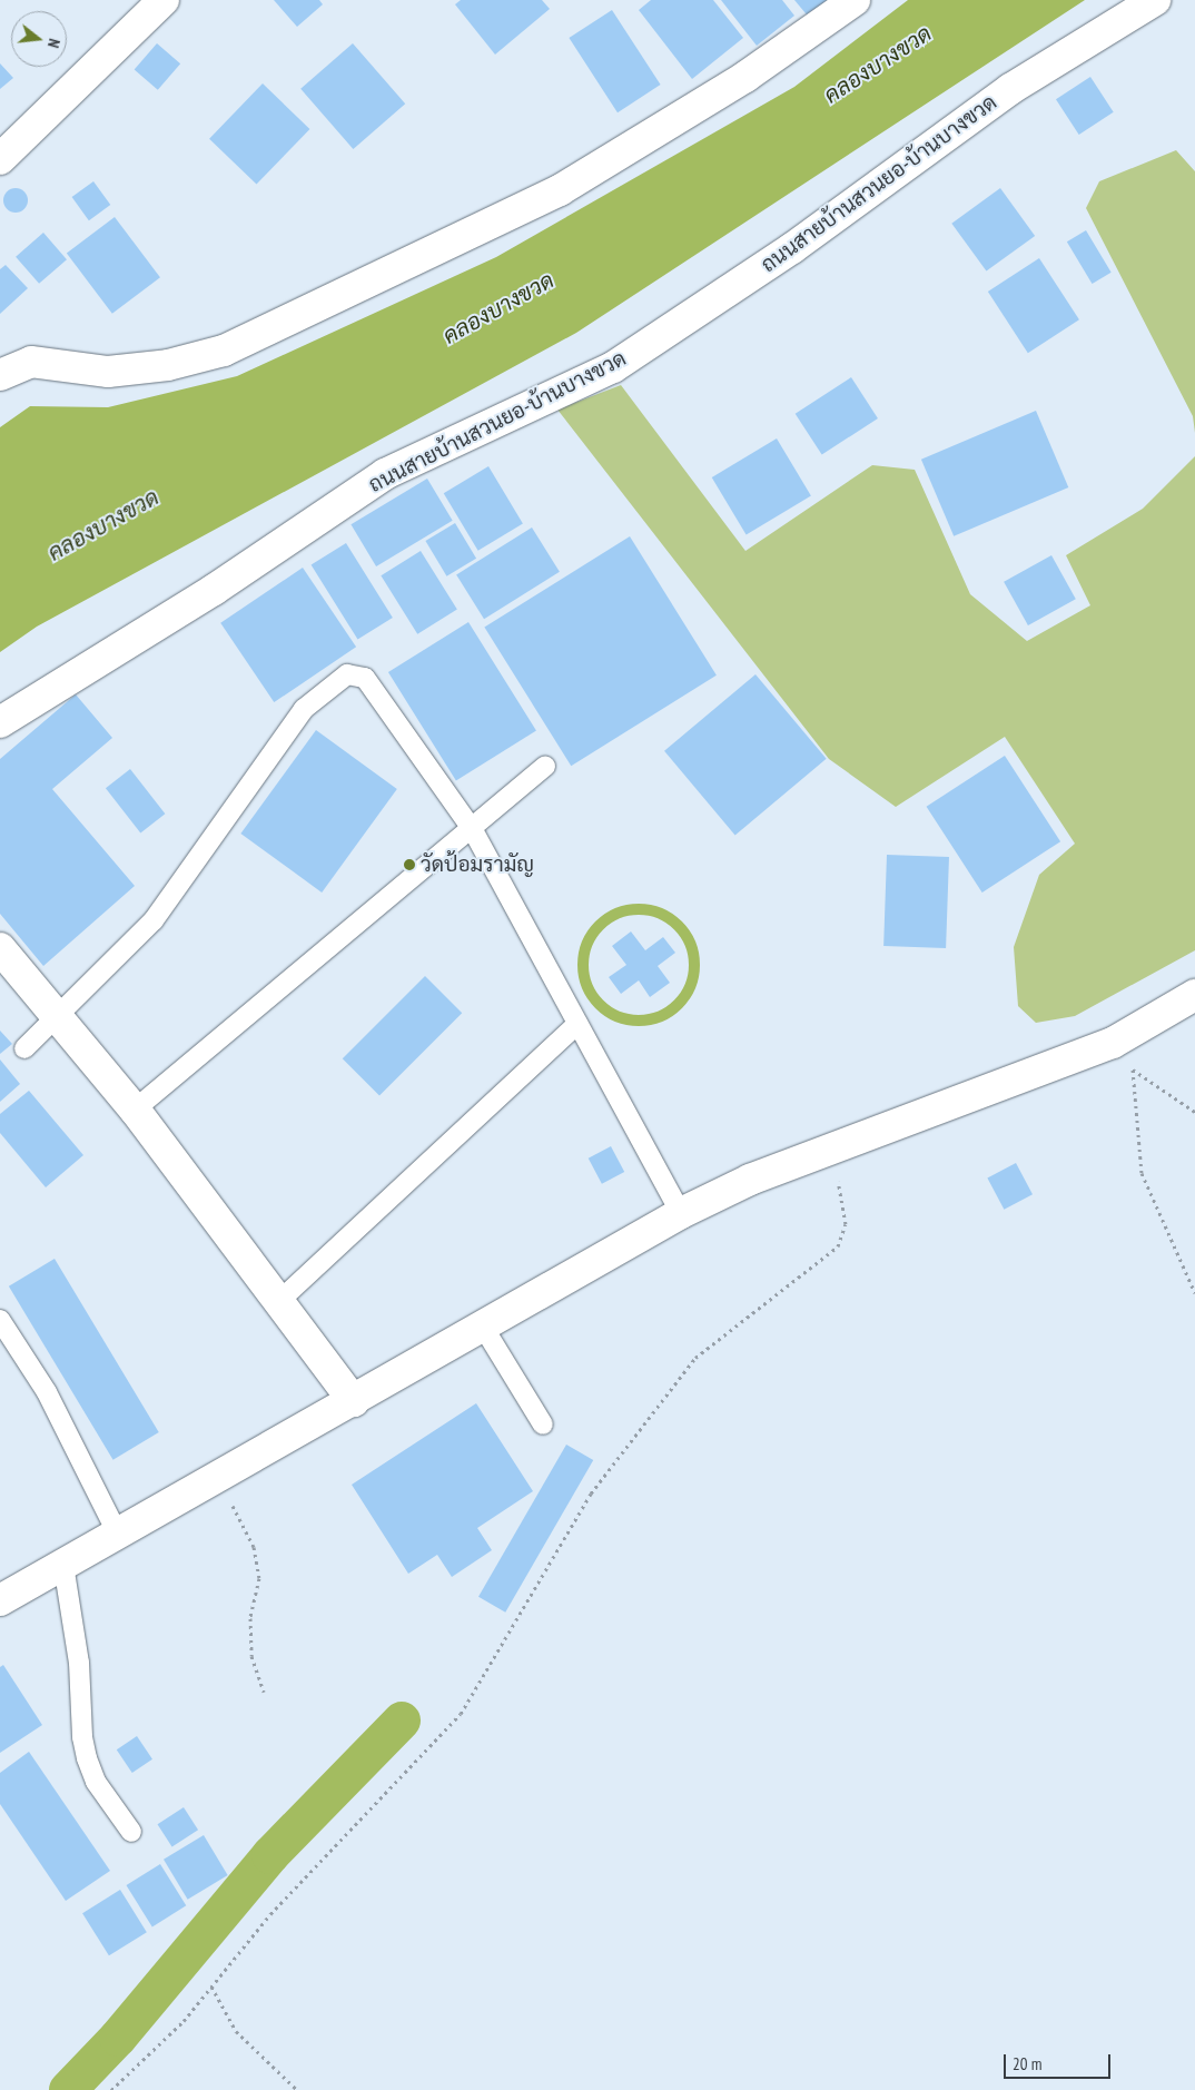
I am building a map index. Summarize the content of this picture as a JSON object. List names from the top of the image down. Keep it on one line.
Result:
{"streets":{"street":["ถนนสายบ้านสวนยอ-บ้านบางขวด"]},"water":["คลองบางขวด"],"places":["วัดป้อมรามัญ"],"scale_bar":"20 m","north":"right"}
